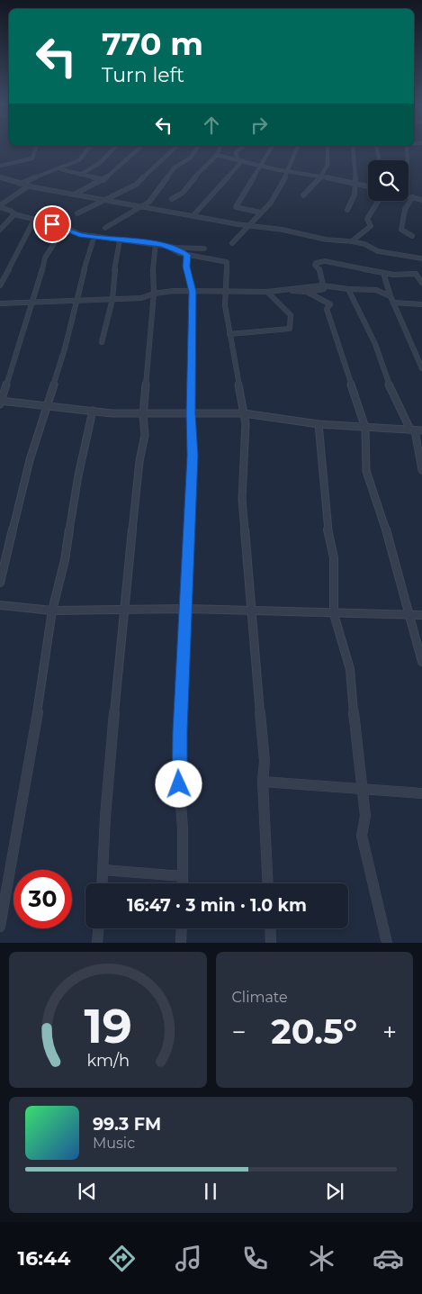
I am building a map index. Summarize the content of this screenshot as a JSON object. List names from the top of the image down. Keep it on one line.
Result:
{"page":{"turn":["770 m","Turn left"],"limit":"30","trip":"16:47 · 3 min · 1.0 km","tile":"Climate","heat":["−","20.5°","+"],"song":["99.3 FM","Music"],"tabs":"16:44","gauge":["19","km/h"]}}
